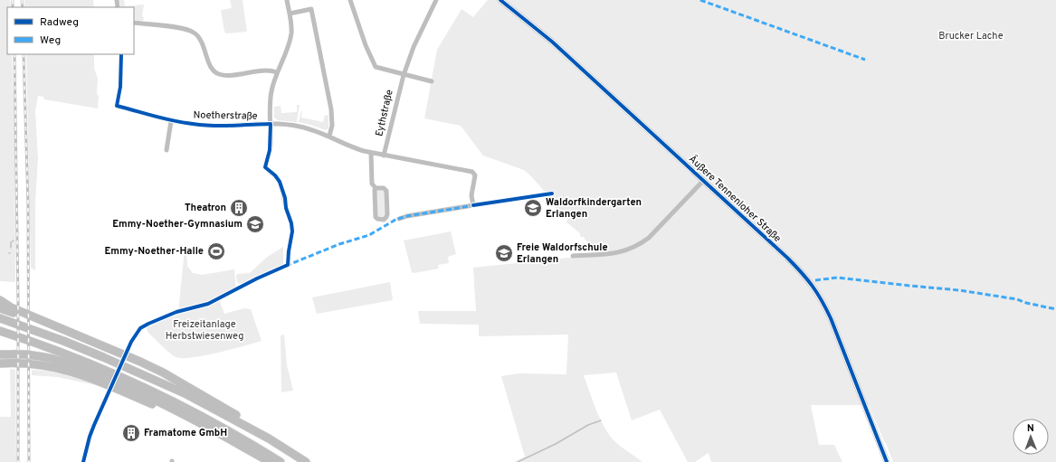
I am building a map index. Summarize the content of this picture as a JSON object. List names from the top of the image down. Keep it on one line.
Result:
{"streets":{"street":["Eythstraße","Noetherstraße","Äußere Tennenloher Straße"]},"crossings":[["Eythstraße","Noetherstraße"]],"parks":["Brucker Lache","Freizeitanlage Herbstwiesenweg"],"places":{"building":["Theatron","Framatome GmbH"],"school or university":["Waldorfkindergarten Erlangen","Emmy-Noether-Gymnasium","Freie Waldorfschule Erlangen"],"sports":["Emmy-Noether-Halle"]},"legend":["Radweg","Weg"],"north":"top"}
